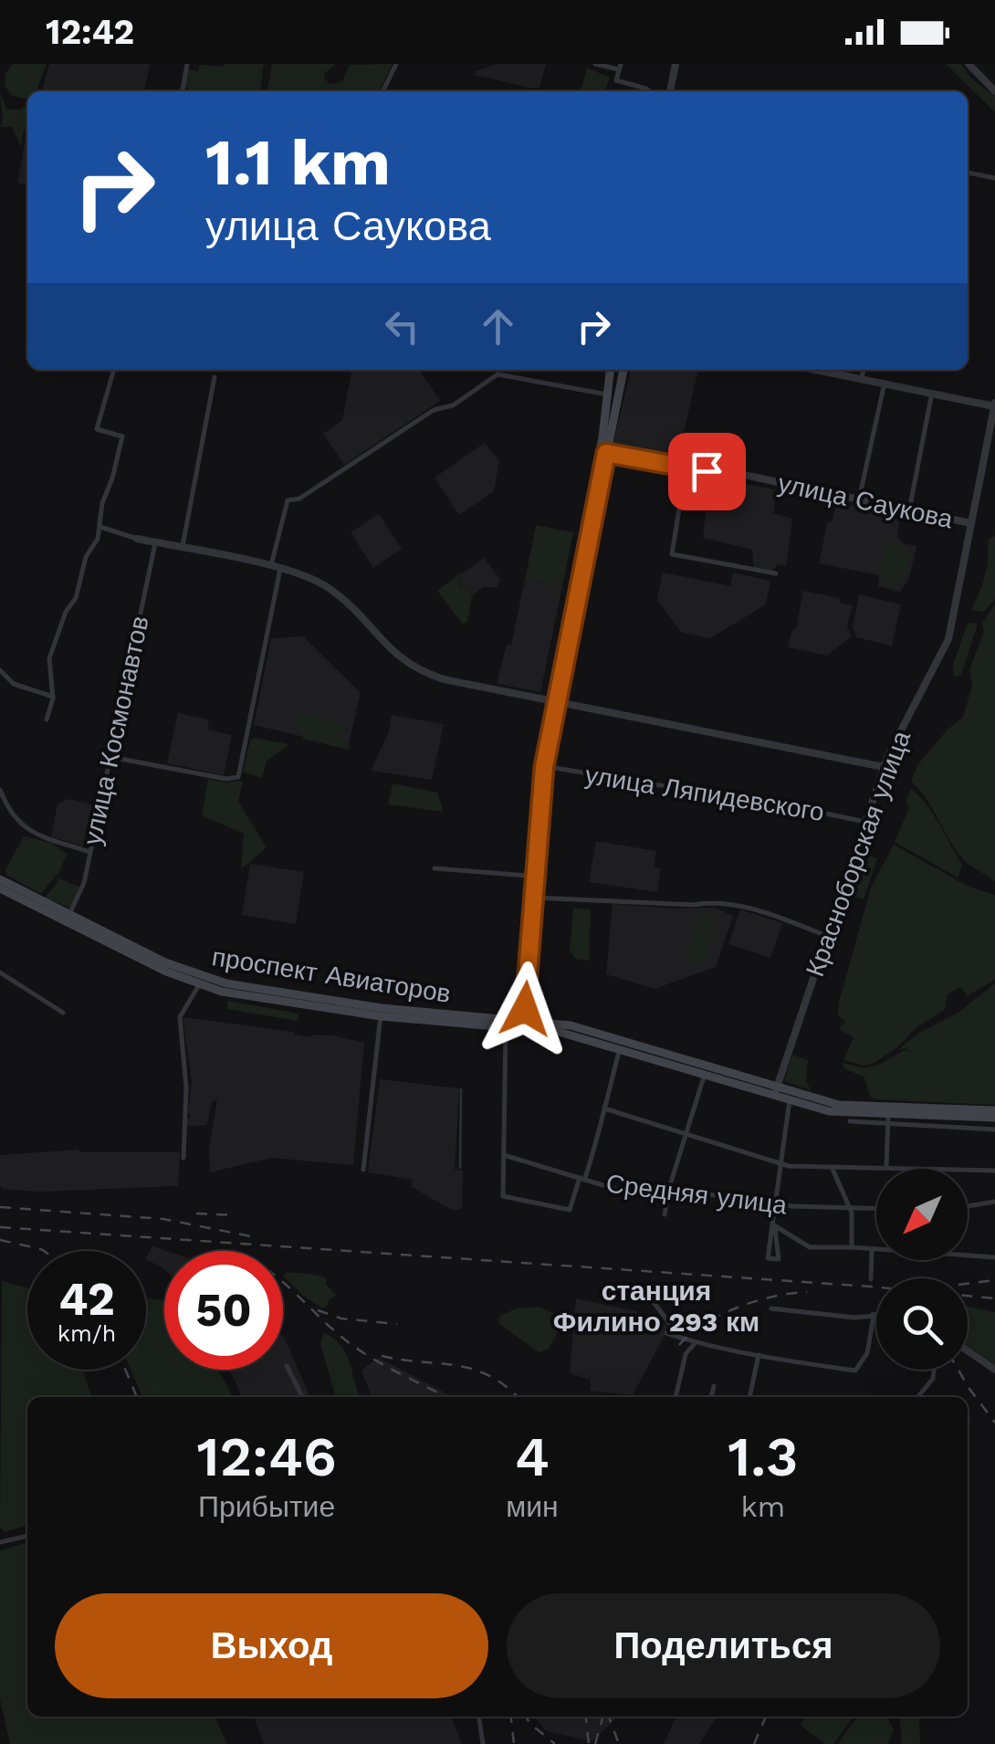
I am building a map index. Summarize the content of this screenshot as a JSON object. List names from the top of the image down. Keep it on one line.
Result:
{"streets":{"main road":["проспект Авиаторов"],"street":["улица Саукова","улица Космонавтов","улица Ляпидевского","Красноборская улица","Средняя улица"]},"crossings":[["улица Саукова","Красноборская улица"],["улица Космонавтов","проспект Авиаторов"],["улица Ляпидевского","Красноборская улица"],["Красноборская улица","проспект Авиаторов"]],"districts":["станция Филино 293 км"],"north":"bottom left","page":{"status":"12:42","turn":["1.1 km","улица Саукова"],"speed":"42 km/h","limit":"50","eta":["12:46","Прибытие","4","мин","1.3","km"],"buttons":["Выход","Поделиться"]}}
